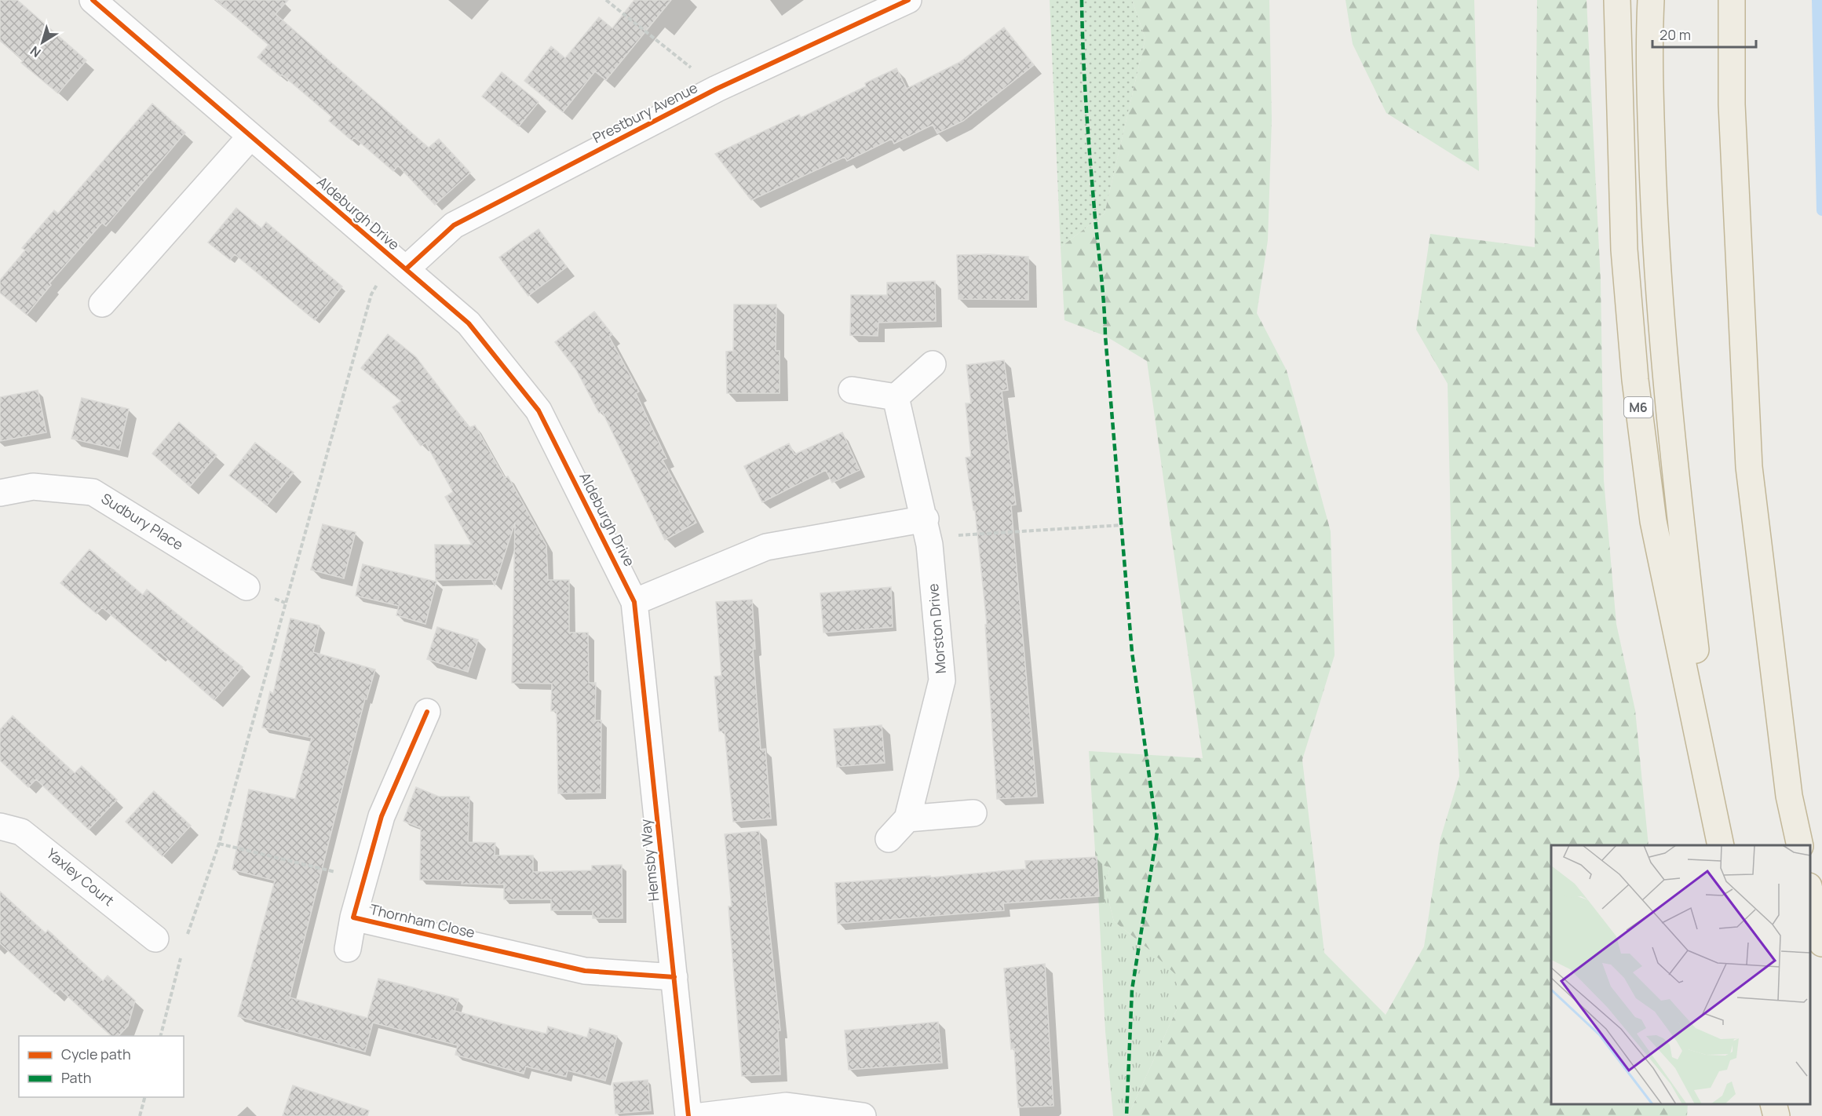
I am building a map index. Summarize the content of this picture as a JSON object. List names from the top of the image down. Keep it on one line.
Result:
{"streets":{"highway":["M6"],"street":["Prestbury Avenue","Aldeburgh Drive","Sudbury Place","Morston Drive","Hemsby Way","Yaxley Court","Thornham Close"]},"crossings":[["Prestbury Avenue","Aldeburgh Drive"],["Aldeburgh Drive","Hemsby Way"],["Hemsby Way","Thornham Close"]],"legend":["Cycle path","Path"],"scale_bar":"20 m","north":"bottom left"}
